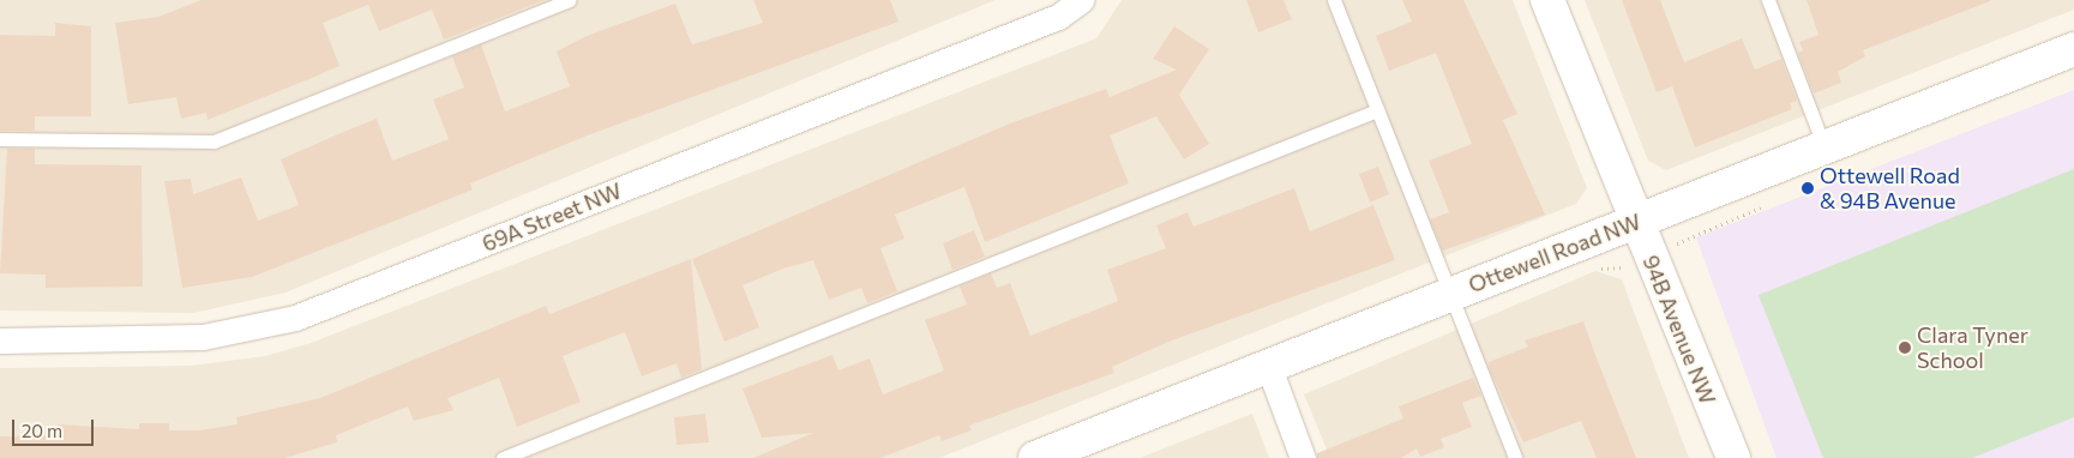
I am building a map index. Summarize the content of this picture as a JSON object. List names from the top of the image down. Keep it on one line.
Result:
{"streets":{"street":["69A Street NW","Ottewell Road NW","94B Avenue NW"]},"crossings":[["Ottewell Road NW","94B Avenue NW"]],"places":["Ottewell Road & 94B Avenue","Clara Tyner School"],"scale_bar":"20 m"}
